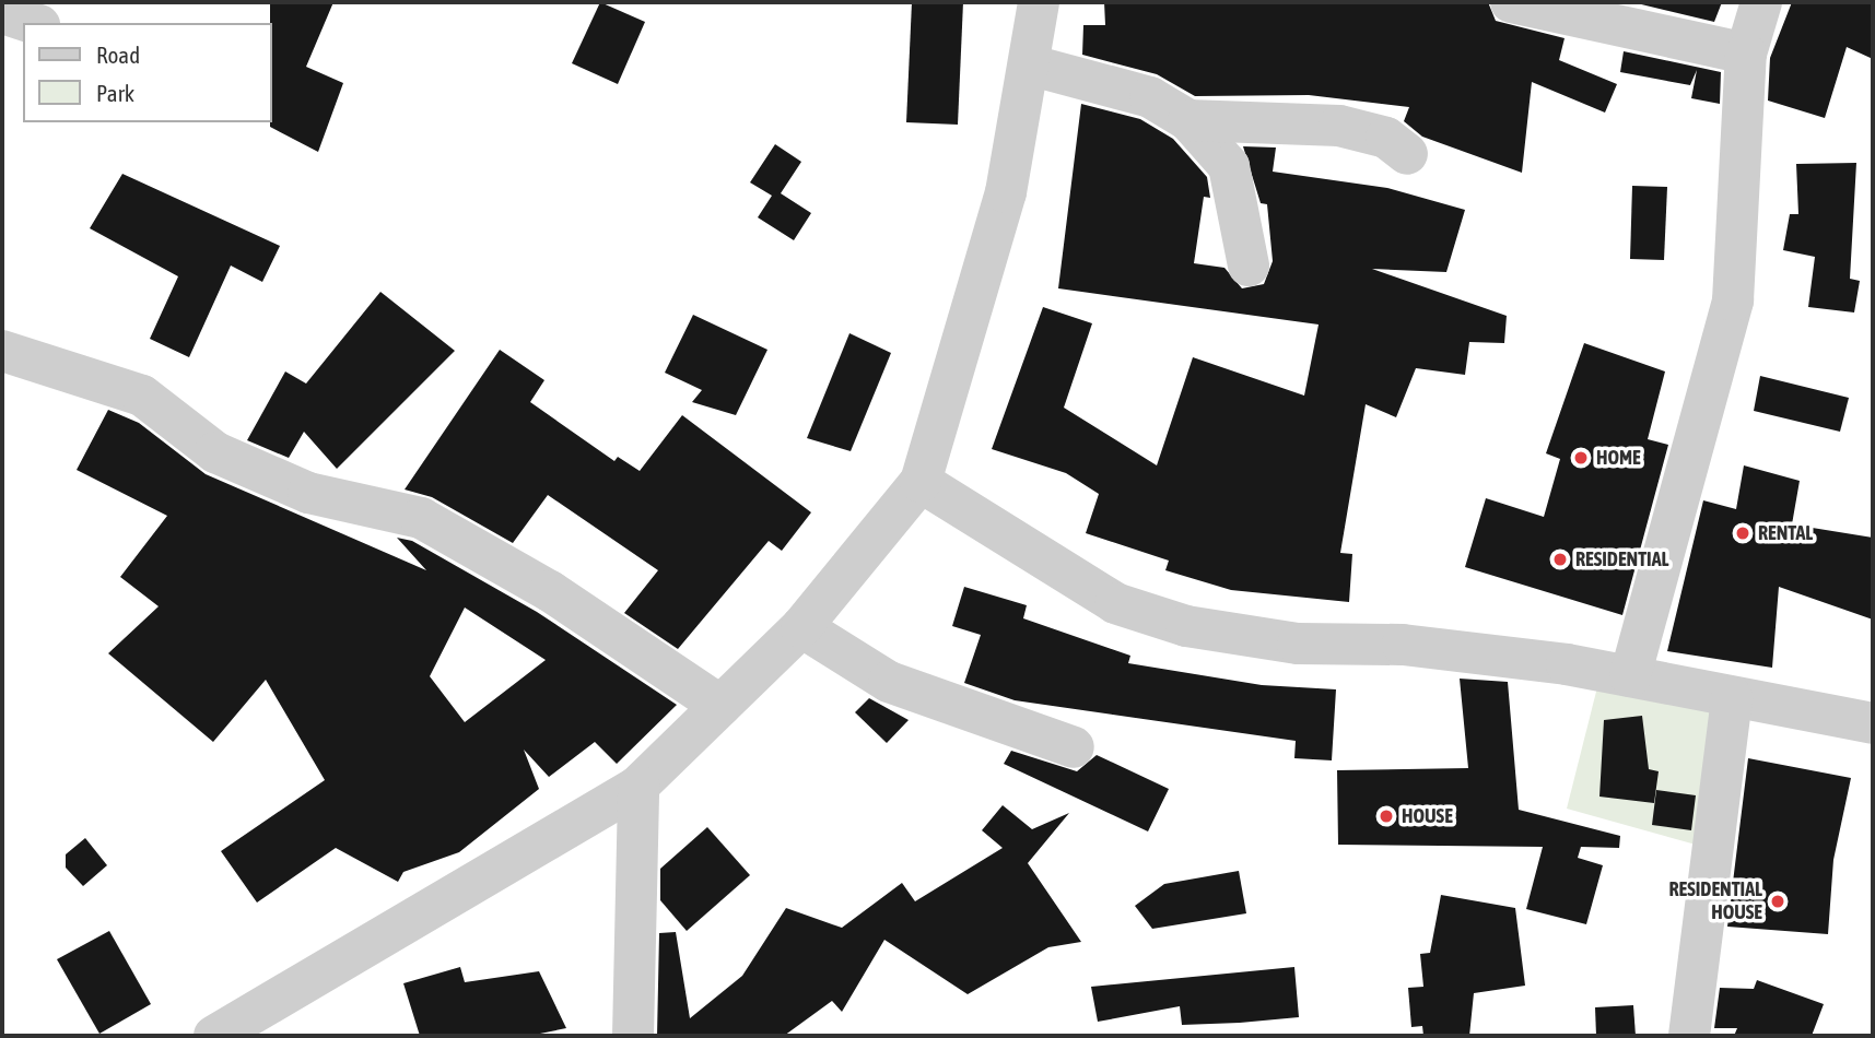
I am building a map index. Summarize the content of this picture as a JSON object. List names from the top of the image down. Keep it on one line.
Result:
{"places":["HOME","RENTAL","RESIDENTIAL","HOUSE","RESIDENTIAL HOUSE"],"legend":["Road","Park"]}
